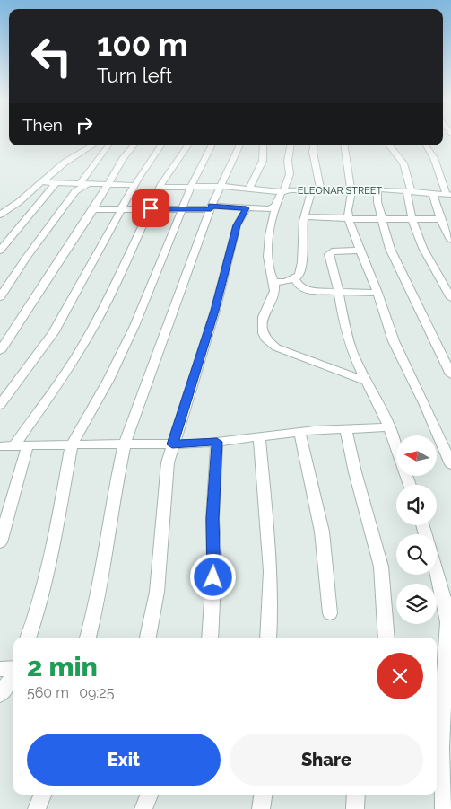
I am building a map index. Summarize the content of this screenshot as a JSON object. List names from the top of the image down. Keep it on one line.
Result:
{"streets":{"street":["ELEONAR STREET"]},"north":"left","page":{"turn":["100 m","Turn left"],"then":"Then","heading":["2 min","560 m · 09:25"],"buttons":["Exit","Share"]}}
